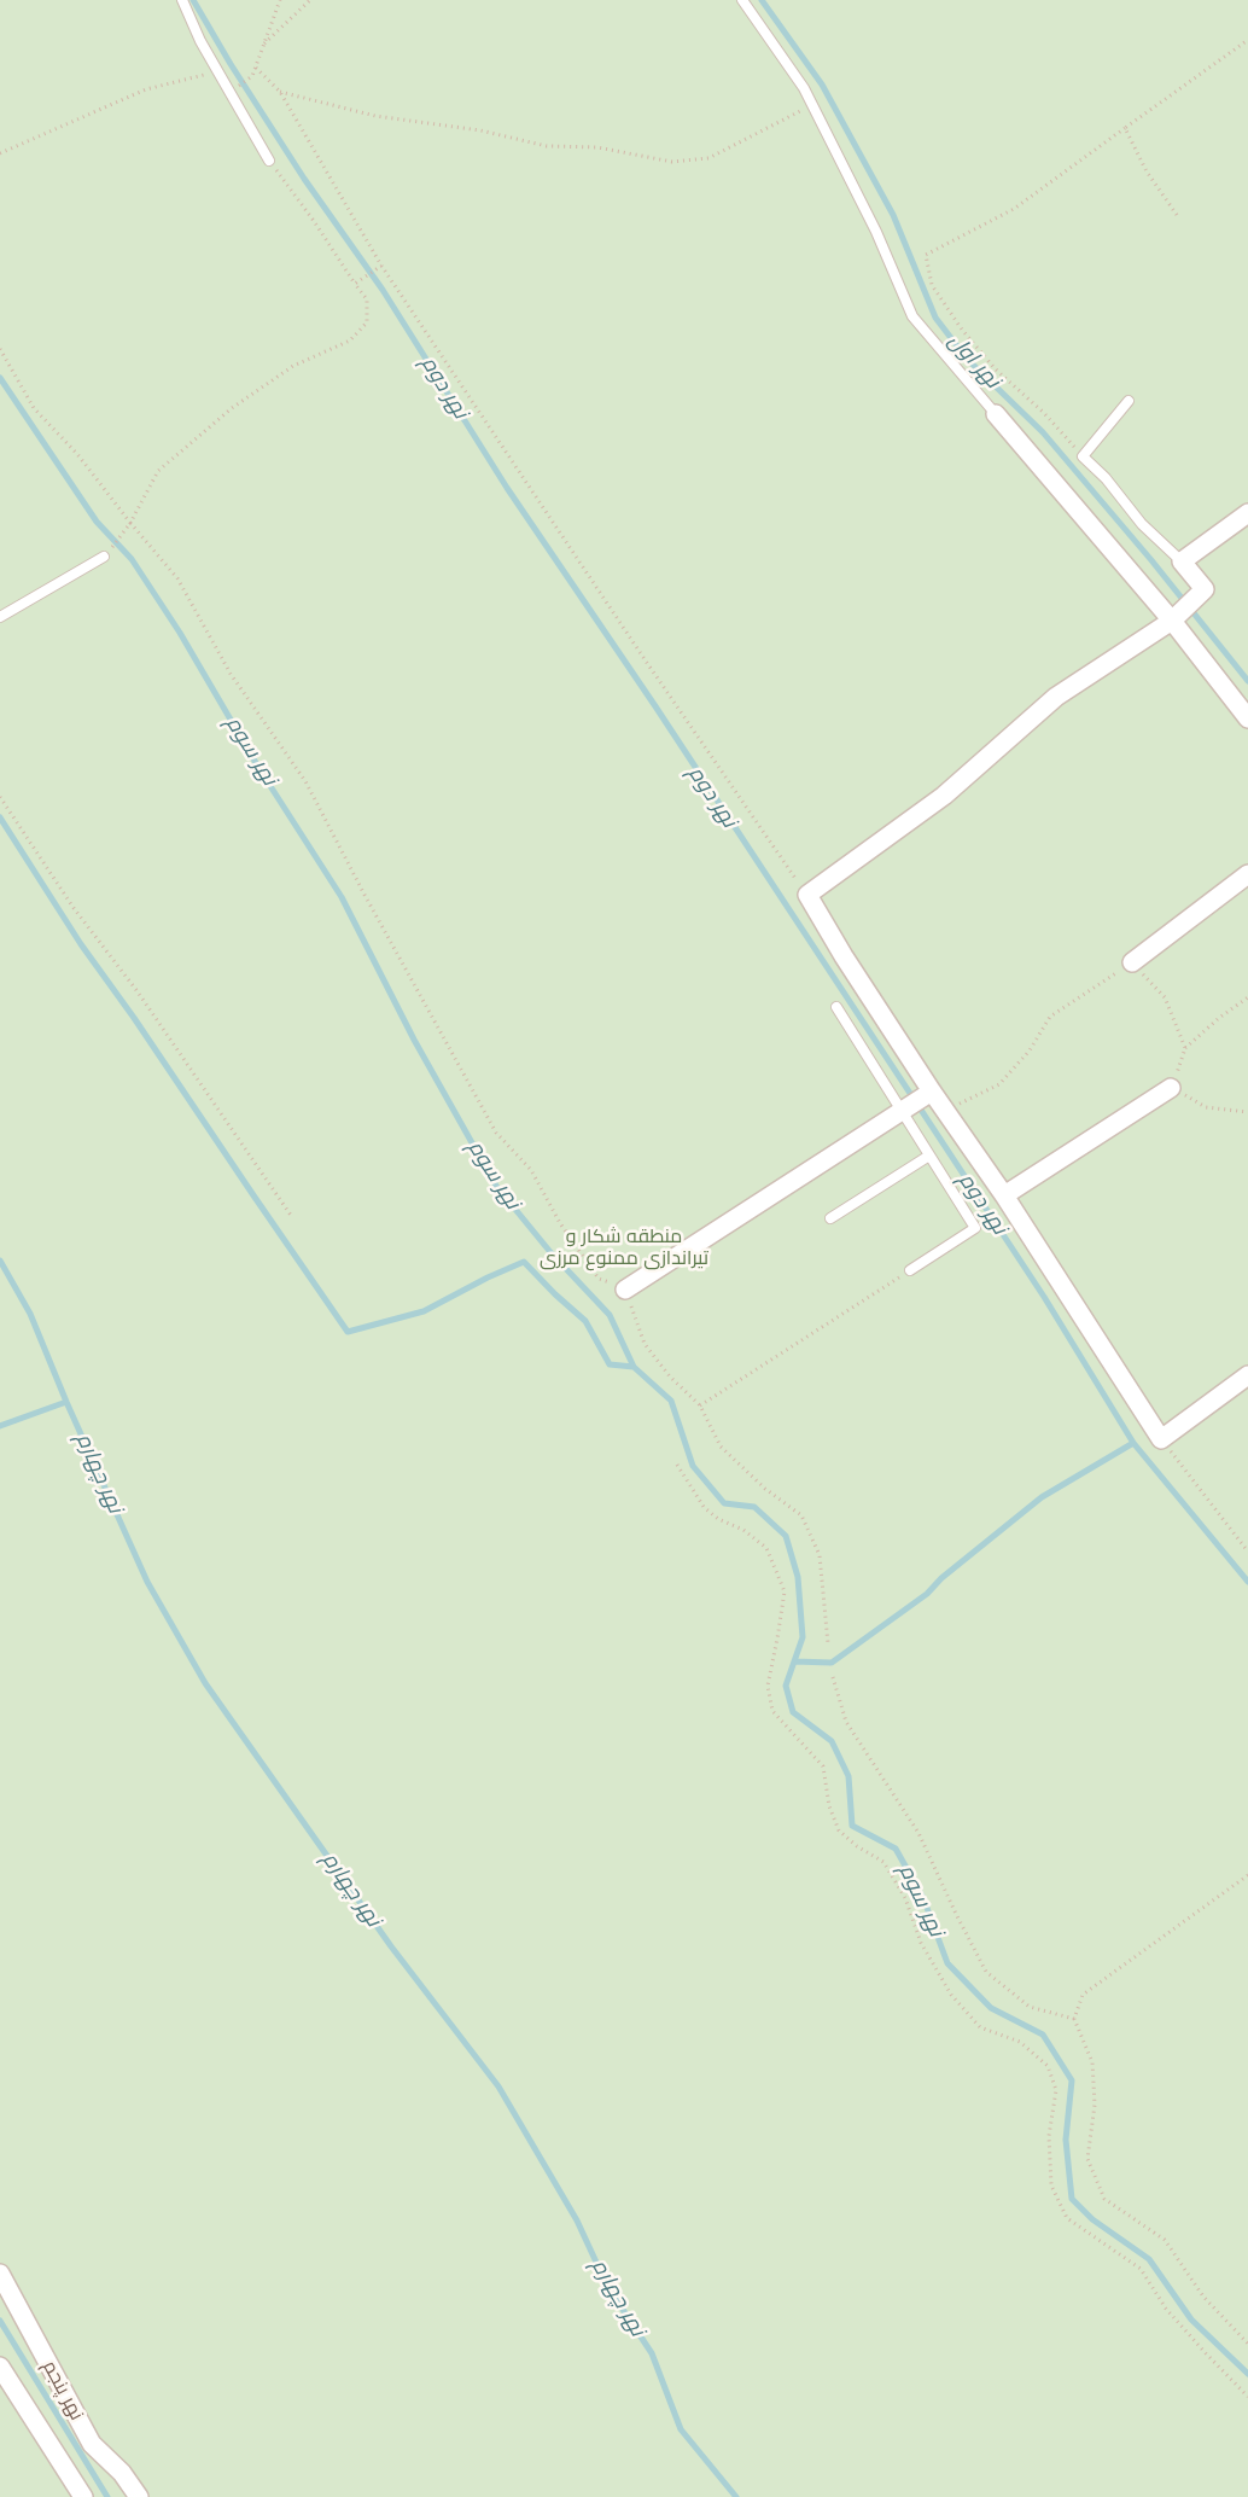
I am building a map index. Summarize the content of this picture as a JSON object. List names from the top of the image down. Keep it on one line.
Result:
{"streets":{"street":["نهر پنجم"]},"water":["نهر اول","نهر دوم","نهر سوم","نهر چهارم"],"parks":["منطقه شکار و تیراندازی ممنوع مرزی"]}
